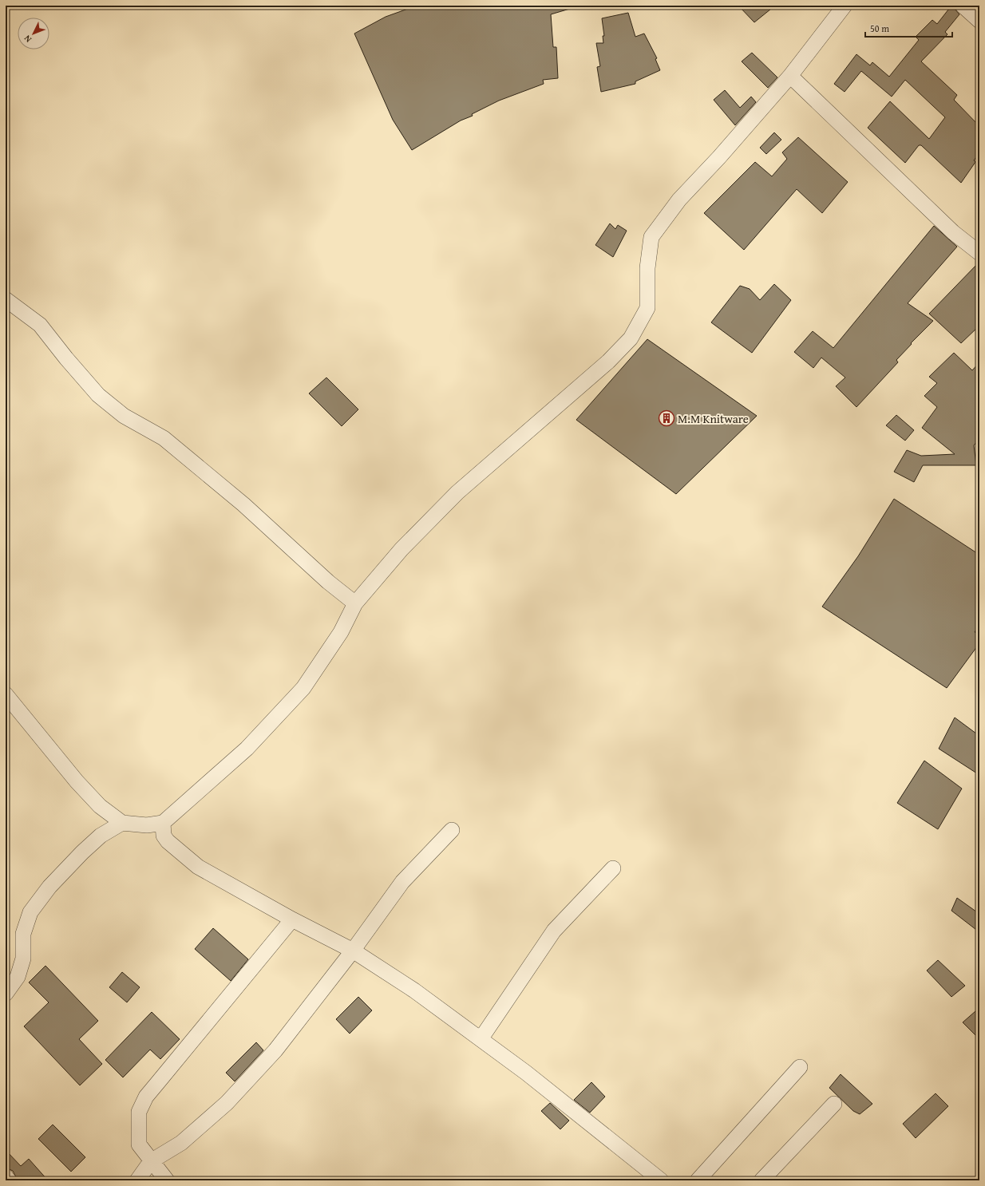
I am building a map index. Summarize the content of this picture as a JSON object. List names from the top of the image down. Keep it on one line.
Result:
{"places":{"building":["M.M Knitware"]},"scale_bar":"50 m","north":"bottom left"}
